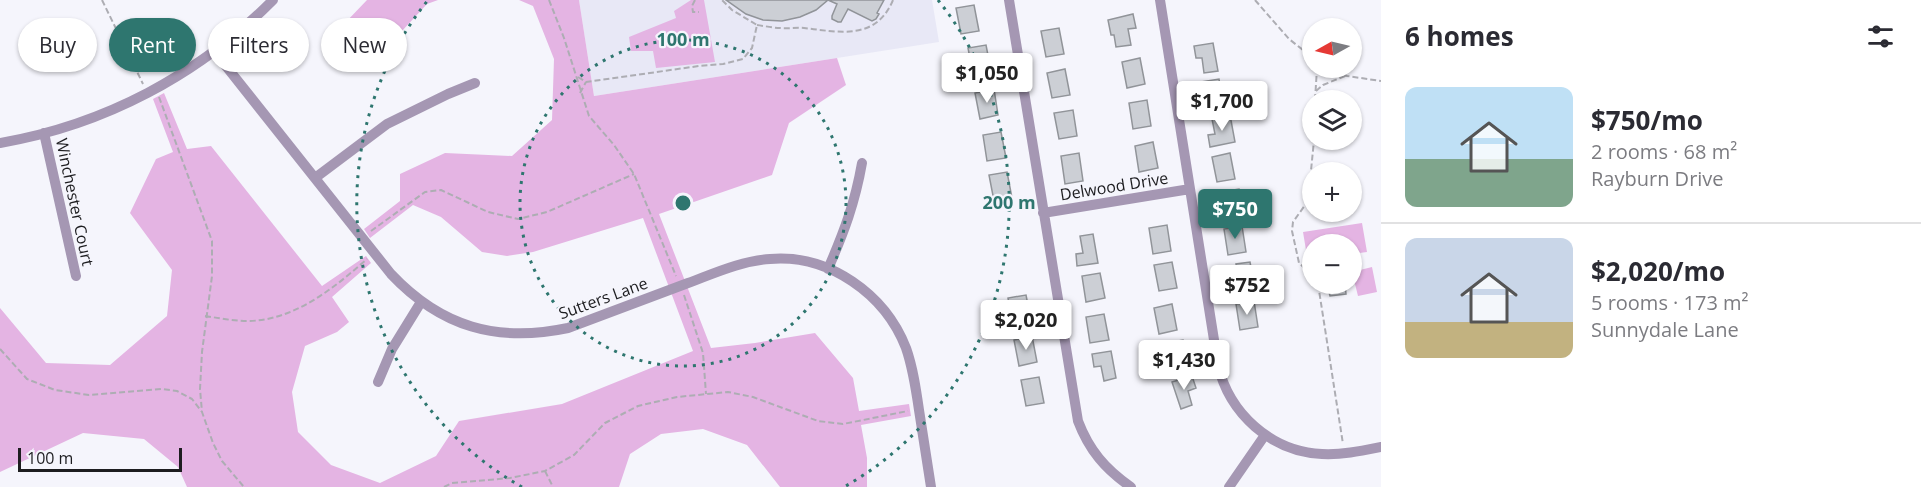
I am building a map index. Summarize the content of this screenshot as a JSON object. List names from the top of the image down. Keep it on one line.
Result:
{"streets":{"street":["Delwood Drive","Winchester Court","Sutters Lane"]},"scale_bar":"100 m","north":"left","page":{"heading":"6 homes","map_buttons":["+","−"],"chip":["Buy","Rent","Filters","New"],"price":["$1,050","$1,700","$750","$752","$2,020","$1,430"],"list":[{"name":"$750/mo","note":"2 rooms · 68 m² · Rayburn Drive"},{"name":"$2,020/mo","note":"5 rooms · 173 m² · Sunnydale Lane"}],"scale":"100 m"},"rings":["100 m","200 m"]}
